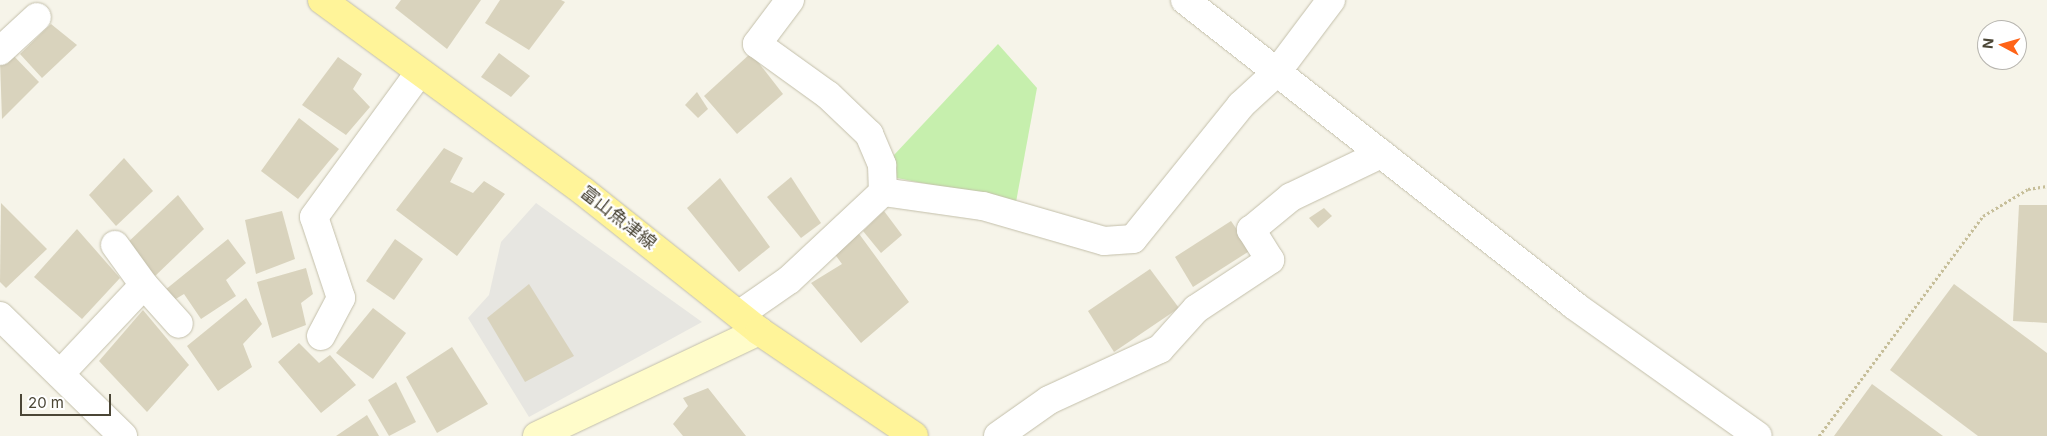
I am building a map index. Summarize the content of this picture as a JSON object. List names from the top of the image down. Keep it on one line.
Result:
{"streets":{"main road":["富山魚津線"]},"scale_bar":"20 m","north":"left"}
